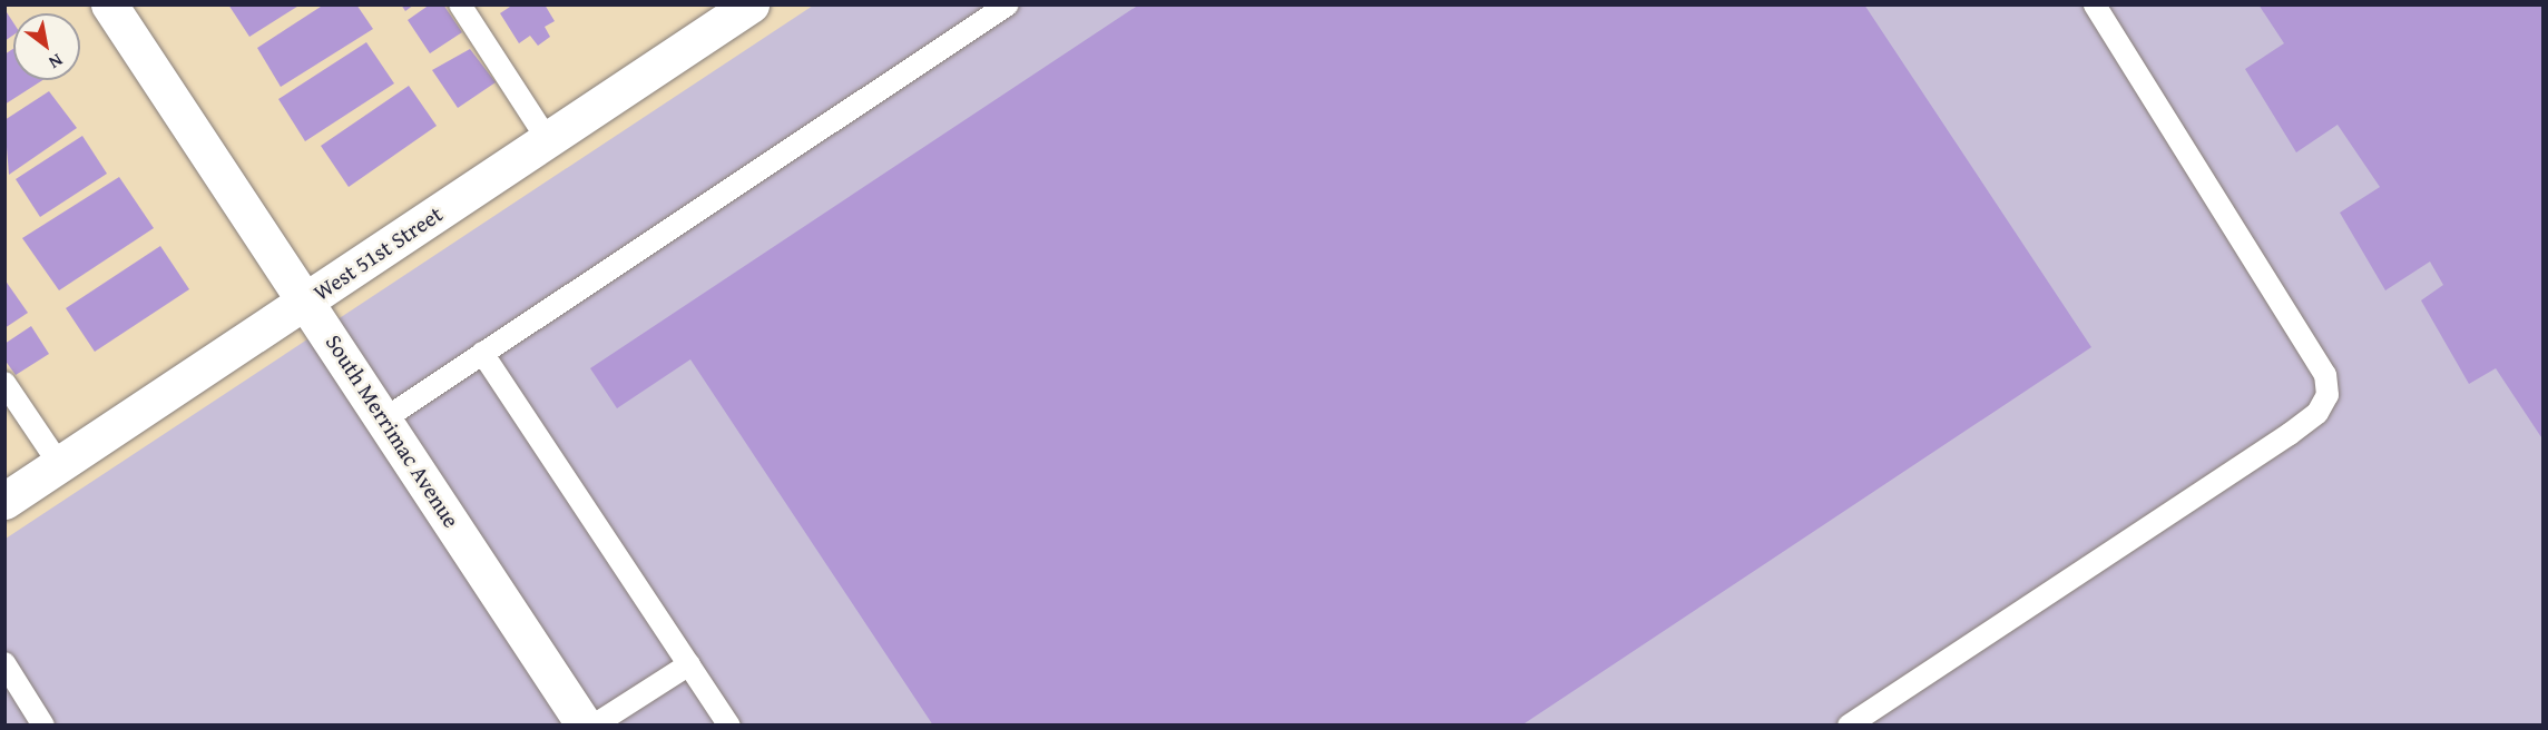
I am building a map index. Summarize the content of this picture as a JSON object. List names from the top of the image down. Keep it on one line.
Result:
{"streets":{"street":["West 51st Street","South Merrimac Avenue"]},"crossings":[["West 51st Street","South Merrimac Avenue"]],"north":"bottom right"}
